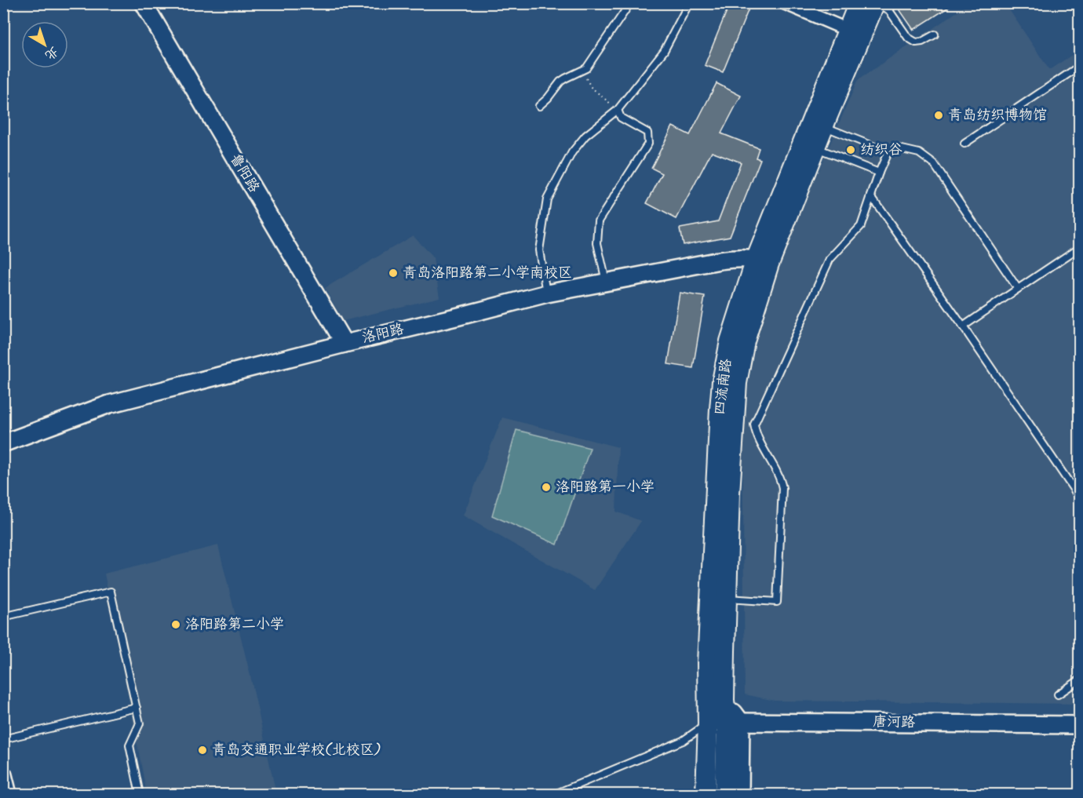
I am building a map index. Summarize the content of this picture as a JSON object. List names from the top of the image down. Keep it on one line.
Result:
{"streets":{"main road":["四流南路"],"street":["鲁阳路","洛阳路","唐河路"]},"crossings":[["鲁阳路","洛阳路"],["洛阳路","四流南路"],["四流南路","唐河路"]],"places":["青岛纺织博物馆","纺织谷","青岛洛阳路第二小学南校区","洛阳路第一小学","洛阳路第二小学","青岛交通职业学校(北校区)"],"north":"bottom right"}
